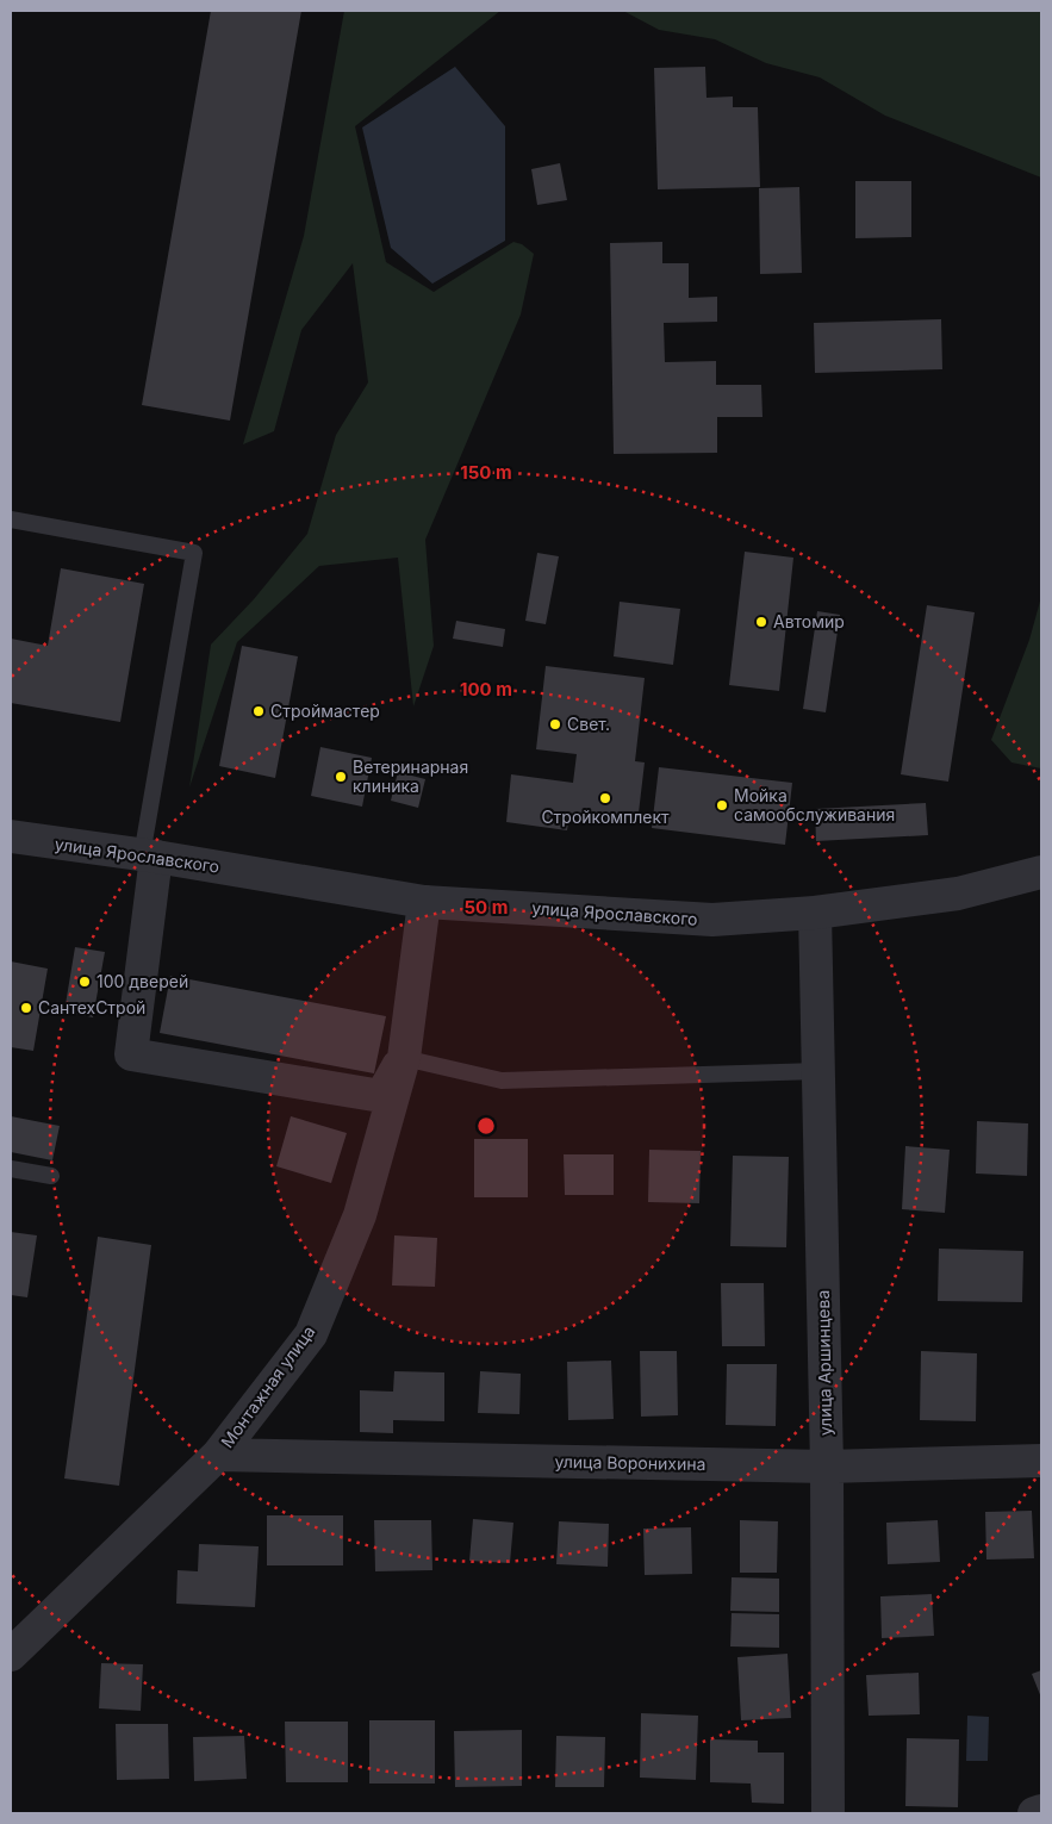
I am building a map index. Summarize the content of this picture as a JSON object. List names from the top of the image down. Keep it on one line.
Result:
{"streets":{"street":["улица Ярославского","улица Аршинцева","Монтажная улица","улица Воронихина"]},"crossings":[["улица Ярославского","улица Аршинцева"],["улица Ярославского","Монтажная улица"],["улица Аршинцева","улица Воронихина"],["Монтажная улица","улица Воронихина"]],"places":["Автомир","Строймастер","Свет.","Ветеринарная клиника","Стройкомплект","Мойка самообслуживания","100 дверей","СантехСтрой"],"rings":["150 m","100 m","50 m"]}
